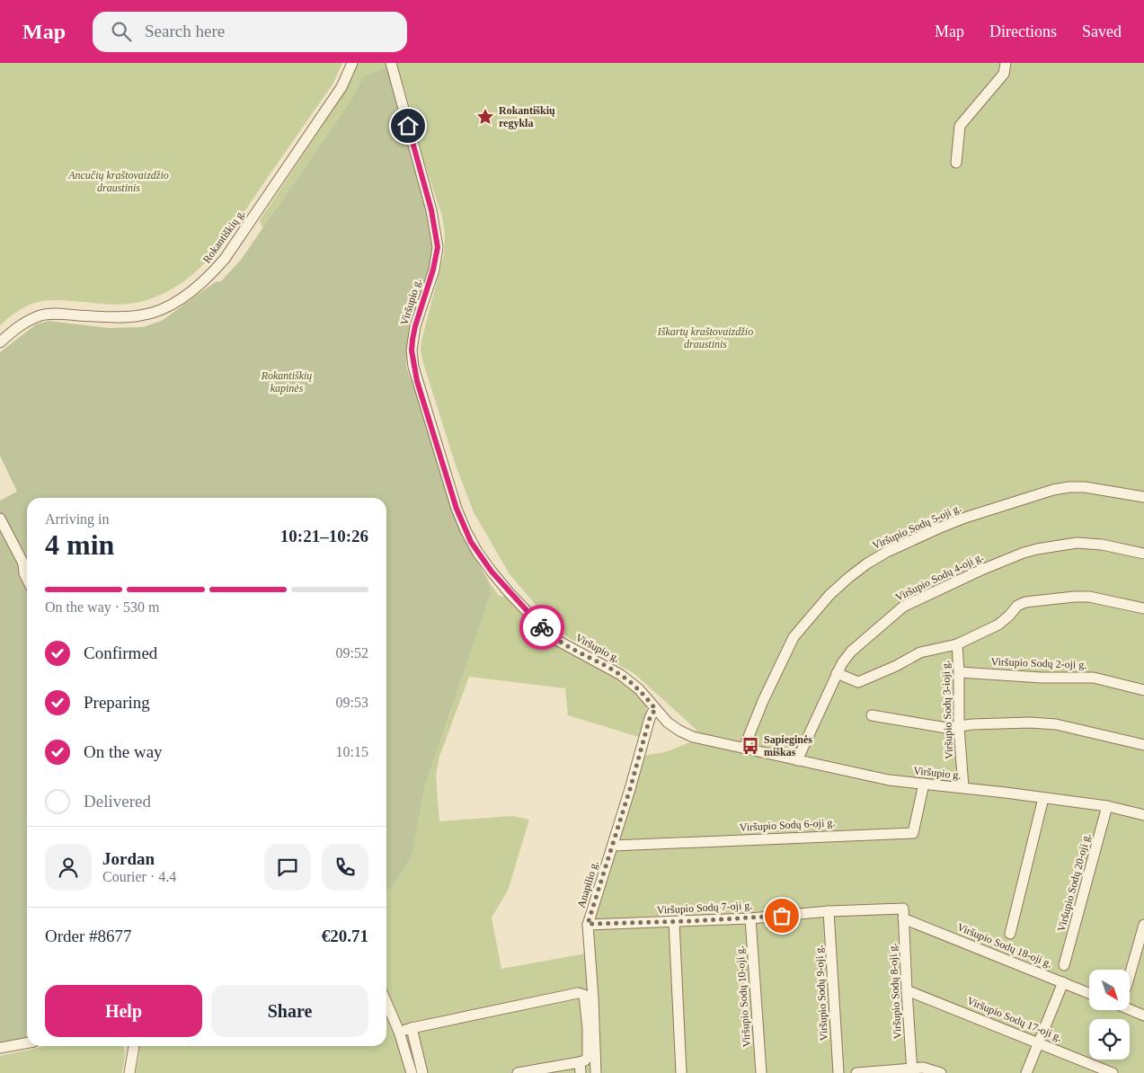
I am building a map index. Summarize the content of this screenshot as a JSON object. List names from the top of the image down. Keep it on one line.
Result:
{"streets":{"street":["Rokantiškių g.","Viršupio g.","Viršupio Sodų 5-oji g.","Viršupio Sodų 4-oji g.","Viršupio Sodų 2-oji g.","Viršupio Sodų 3-ioji g.","Viršupio Sodų 6-oji g.","Viršupio Sodų 20-oji g.","Anapilio g.","Viršupio Sodų 7-oji g.","Viršupio Sodų 18-oji g.","Viršupio Sodų 8-oji g.","Viršupio Sodų 9-oji g.","Viršupio Sodų 10-oji g.","Viršupio Sodų 17-oji g."]},"crossings":[["Viršupio g.","Viršupio Sodų 5-oji g."],["Viršupio g.","Viršupio Sodų 4-oji g."],["Viršupio g.","Viršupio Sodų 3-ioji g."],["Viršupio g.","Viršupio Sodų 6-oji g."],["Viršupio g.","Viršupio Sodų 20-oji g."],["Viršupio g.","Anapilio g."],["Viršupio Sodų 2-oji g.","Viršupio Sodų 3-ioji g."],["Viršupio Sodų 6-oji g.","Anapilio g."],["Anapilio g.","Viršupio Sodų 7-oji g."],["Viršupio Sodų 7-oji g.","Viršupio Sodų 18-oji g."],["Viršupio Sodų 7-oji g.","Viršupio Sodų 8-oji g."],["Viršupio Sodų 7-oji g.","Viršupio Sodų 9-oji g."],["Viršupio Sodų 7-oji g.","Viršupio Sodų 10-oji g."],["Viršupio Sodų 18-oji g.","Viršupio Sodų 8-oji g."],["Viršupio Sodų 8-oji g.","Viršupio Sodų 17-oji g."]],"parks":["Ancučių kraštovaizdžio draustinis","Iškartų kraštovaizdžio draustinis","Rokantiškių kapinės"],"places":{"place":["Rokantiškių regykla"],"bus stop":["Sapieginės miškas"]},"north":"bottom right","page":{"header":"Map","search":"Search here","nav":["Map","Directions","Saved"],"heading":["4 min","Arriving in","10:21–10:26"],"panel":["Jordan","Courier · 4.4","Order #8677","€20.71"],"bar":"On the way · 530 m","list":[["Confirmed","09:52"],["Preparing","09:53"],["On the way","10:15"],"Delivered"],"buttons":["Help","Share"]}}
